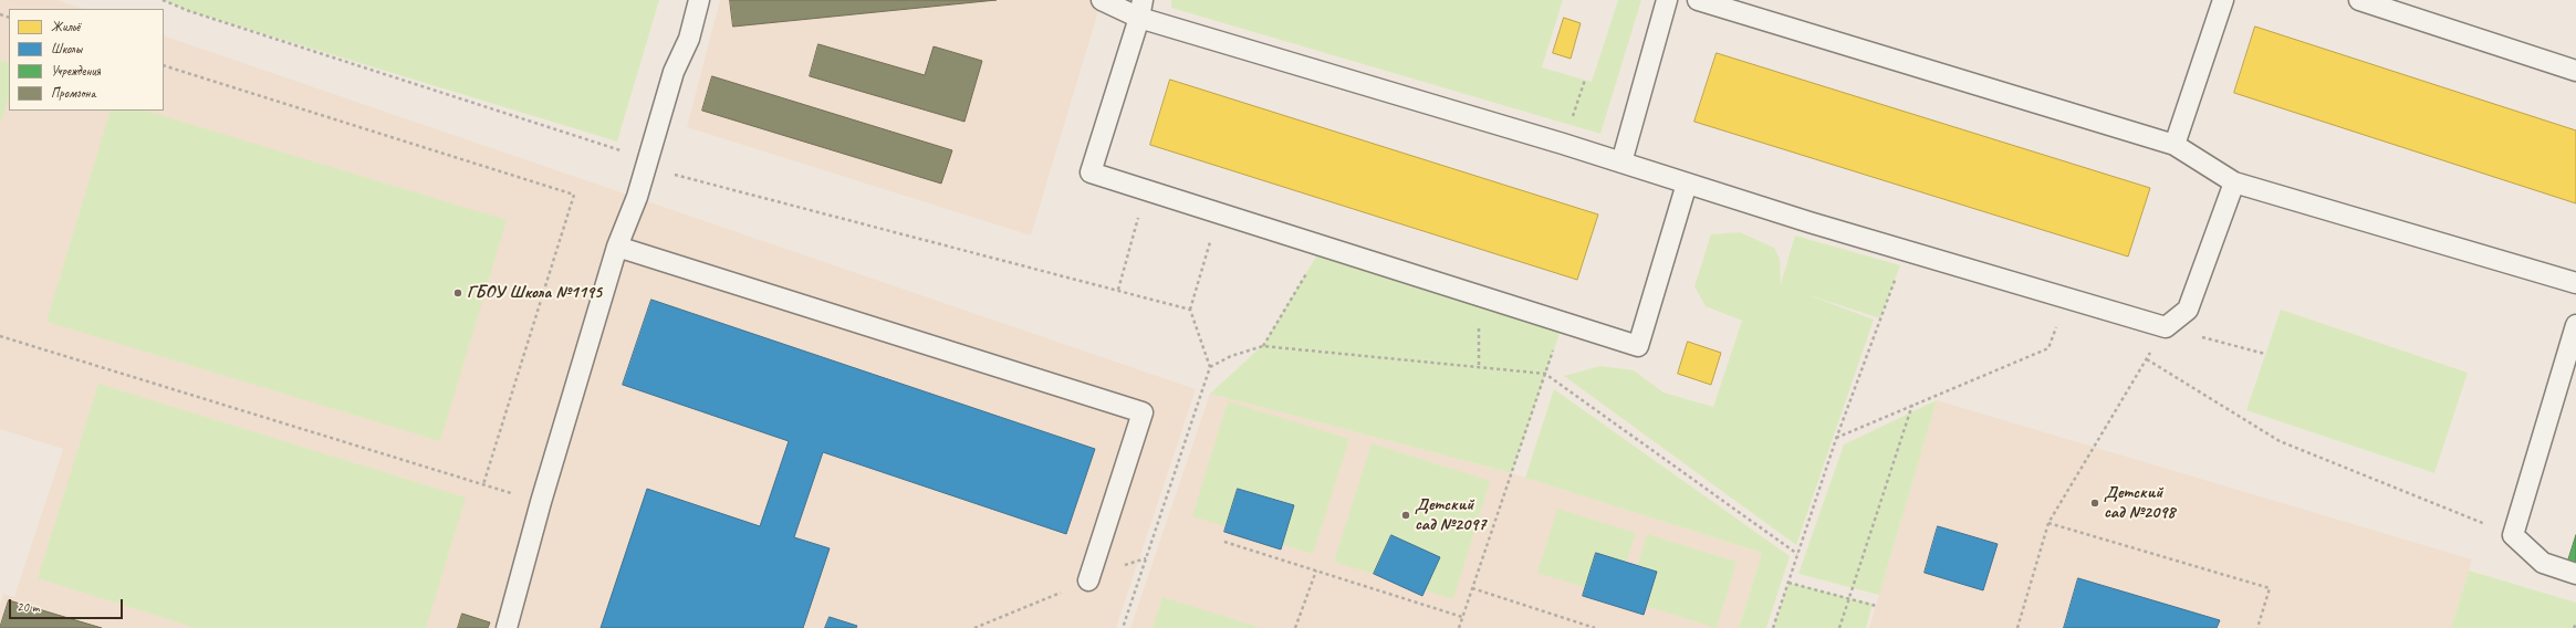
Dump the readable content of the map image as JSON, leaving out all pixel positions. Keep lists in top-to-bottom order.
{
  "places": ["ГБОУ Школа №1195", "Детский сад №2098", "Детский сад №2097"],
  "legend": [
    "Жильё",
    "Школы",
    "Учреждения",
    "Промзона"
  ],
  "scale_bar": "20 m"
}
